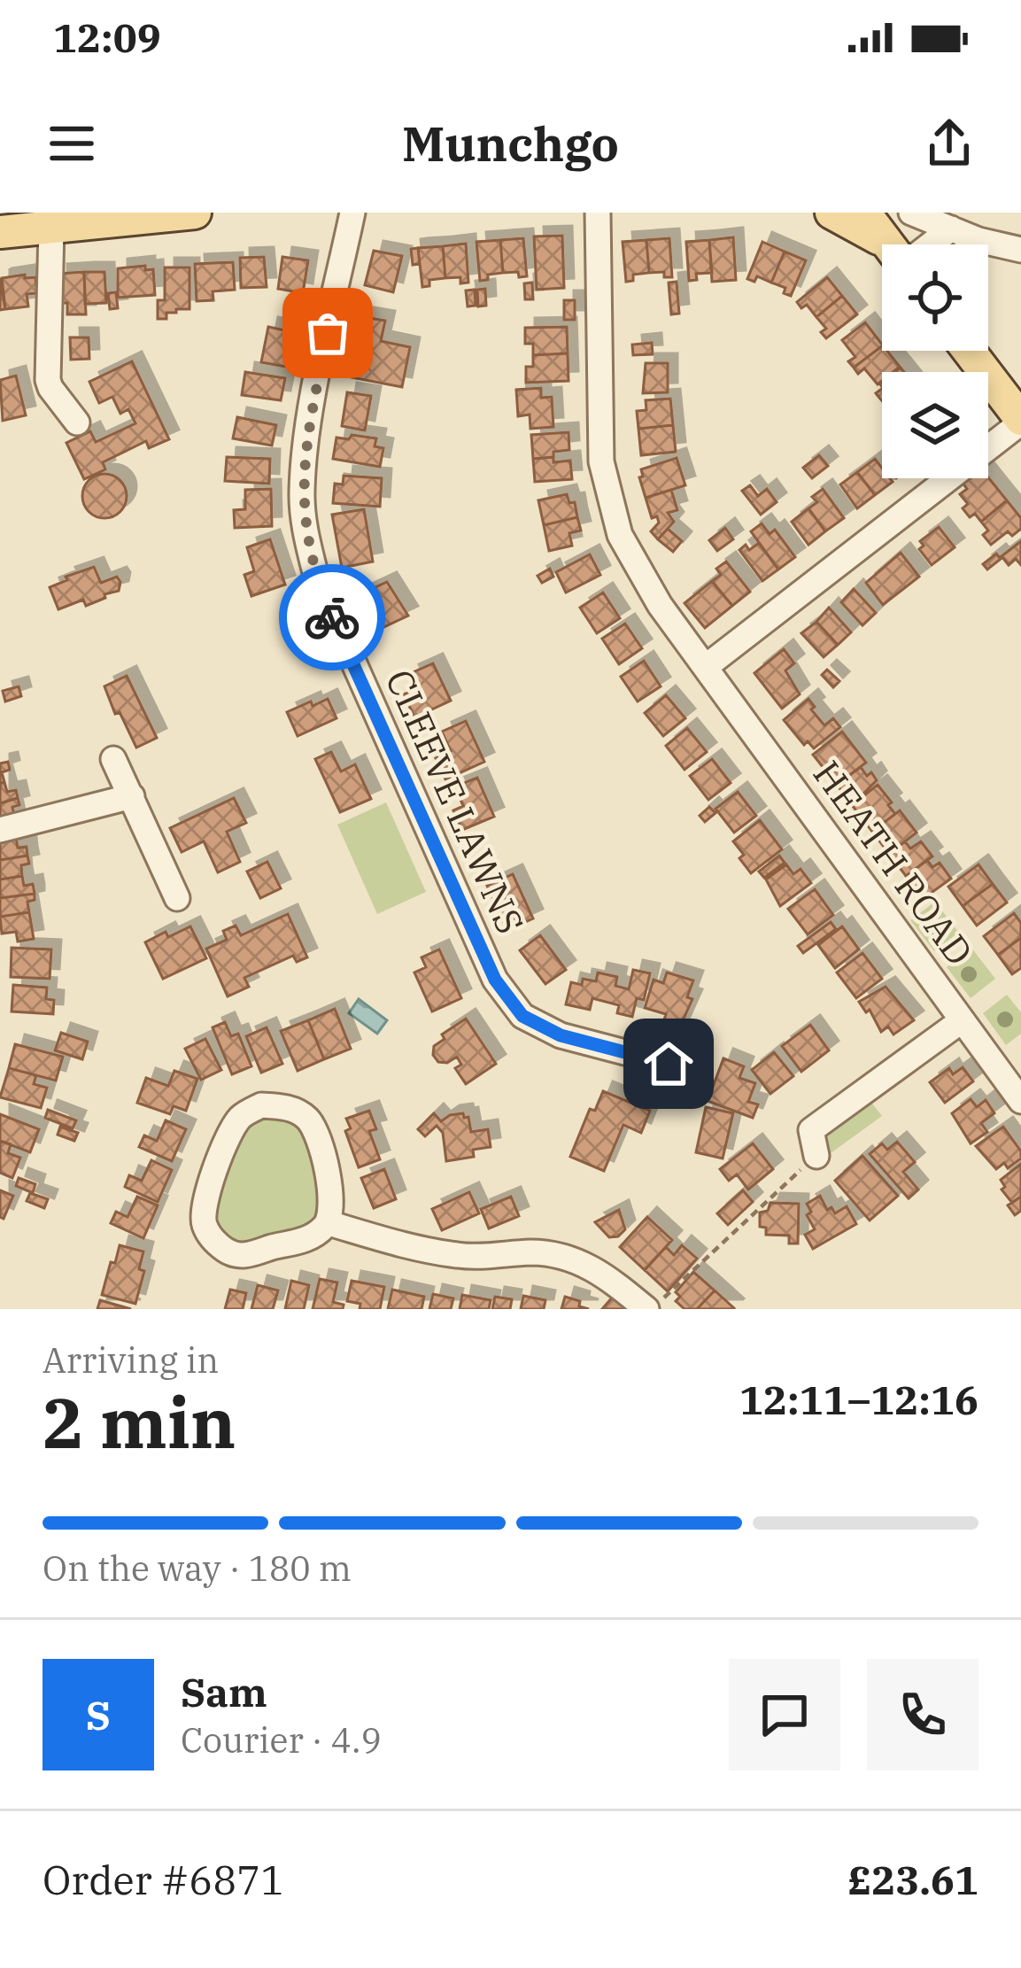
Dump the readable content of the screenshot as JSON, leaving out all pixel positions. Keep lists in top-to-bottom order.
{
  "streets": {
    "street": ["CLEEVE LAWNS", "HEATH ROAD"]
  },
  "page": {
    "status": "12:09",
    "header": "Munchgo",
    "heading": ["2 min", "Arriving in", "12:11–12:16"],
    "panel": [
      "Sam",
      "Courier · 4.9",
      "Order #6871",
      "£23.61"
    ],
    "bar": "On the way · 180 m",
    "round": "S"
  }
}
